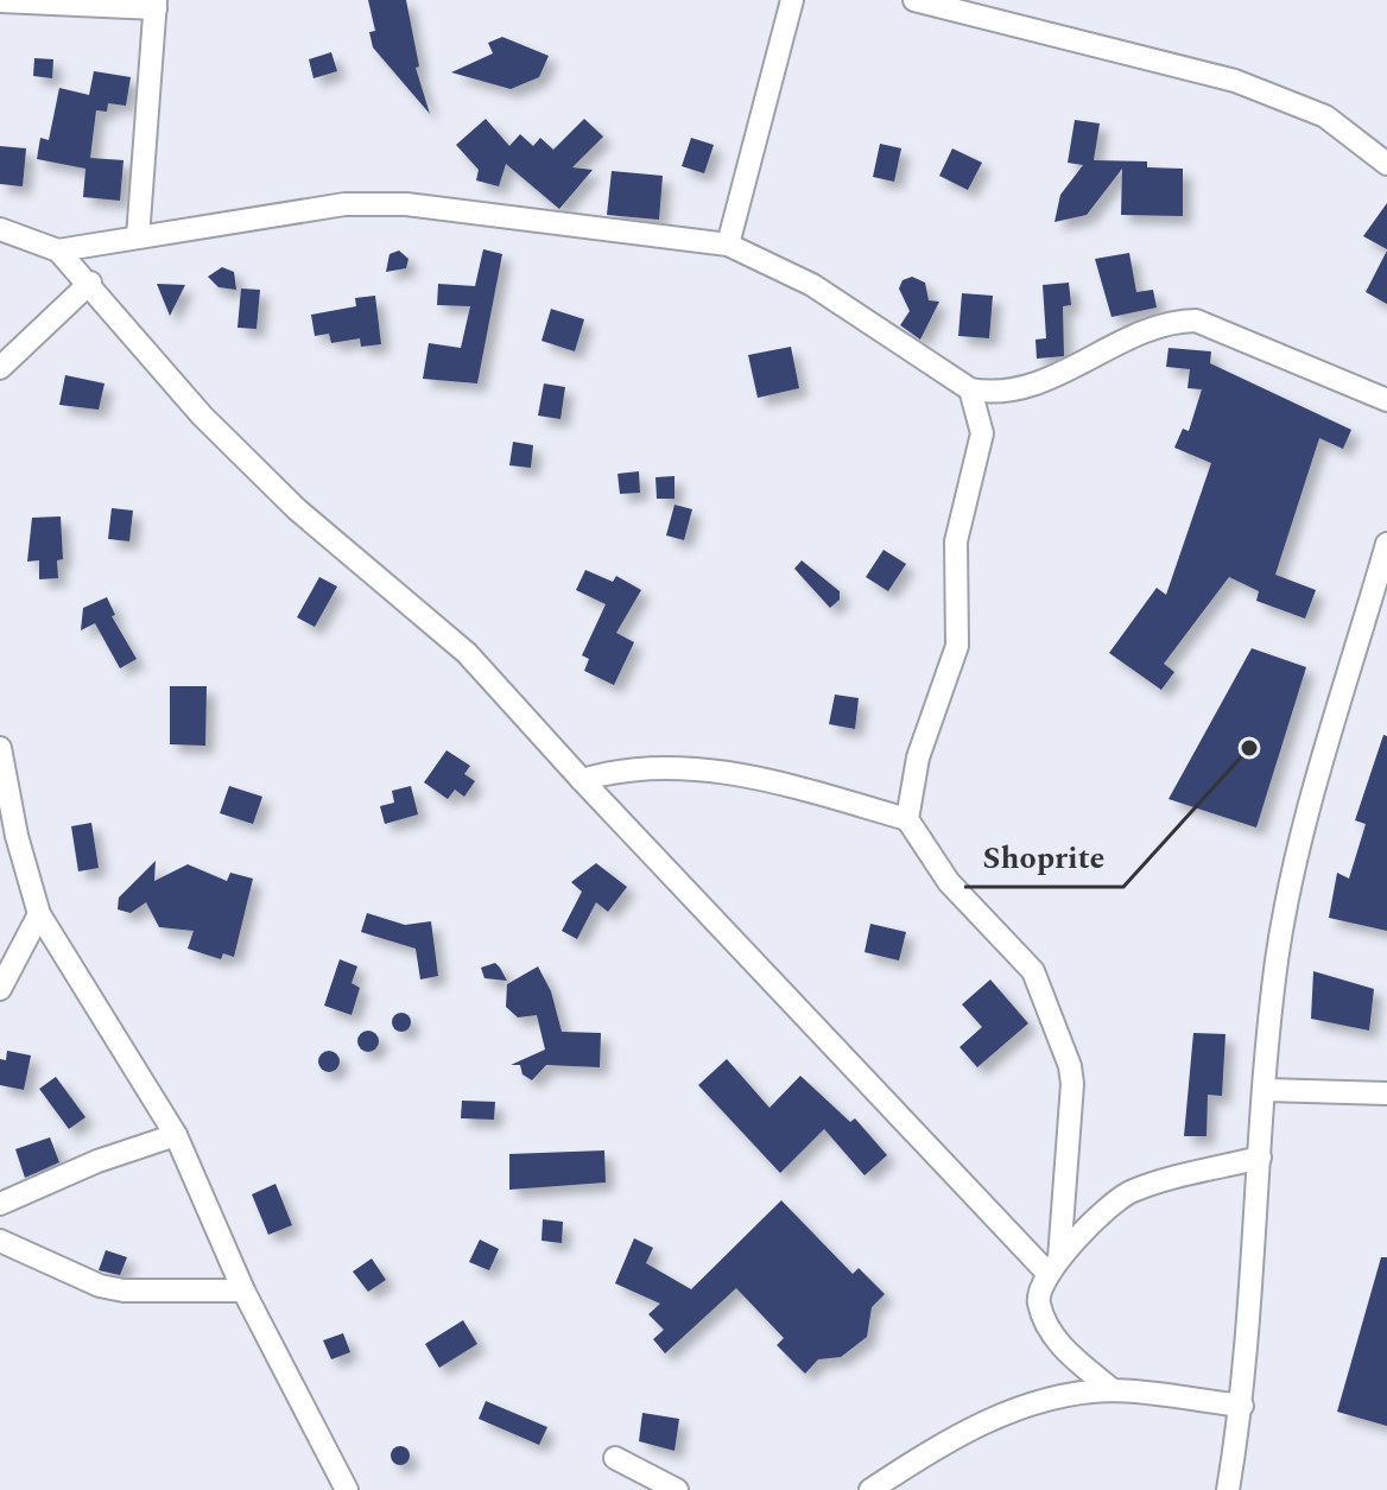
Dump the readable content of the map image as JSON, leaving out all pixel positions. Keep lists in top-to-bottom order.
{
  "places": ["Shoprite"]
}
